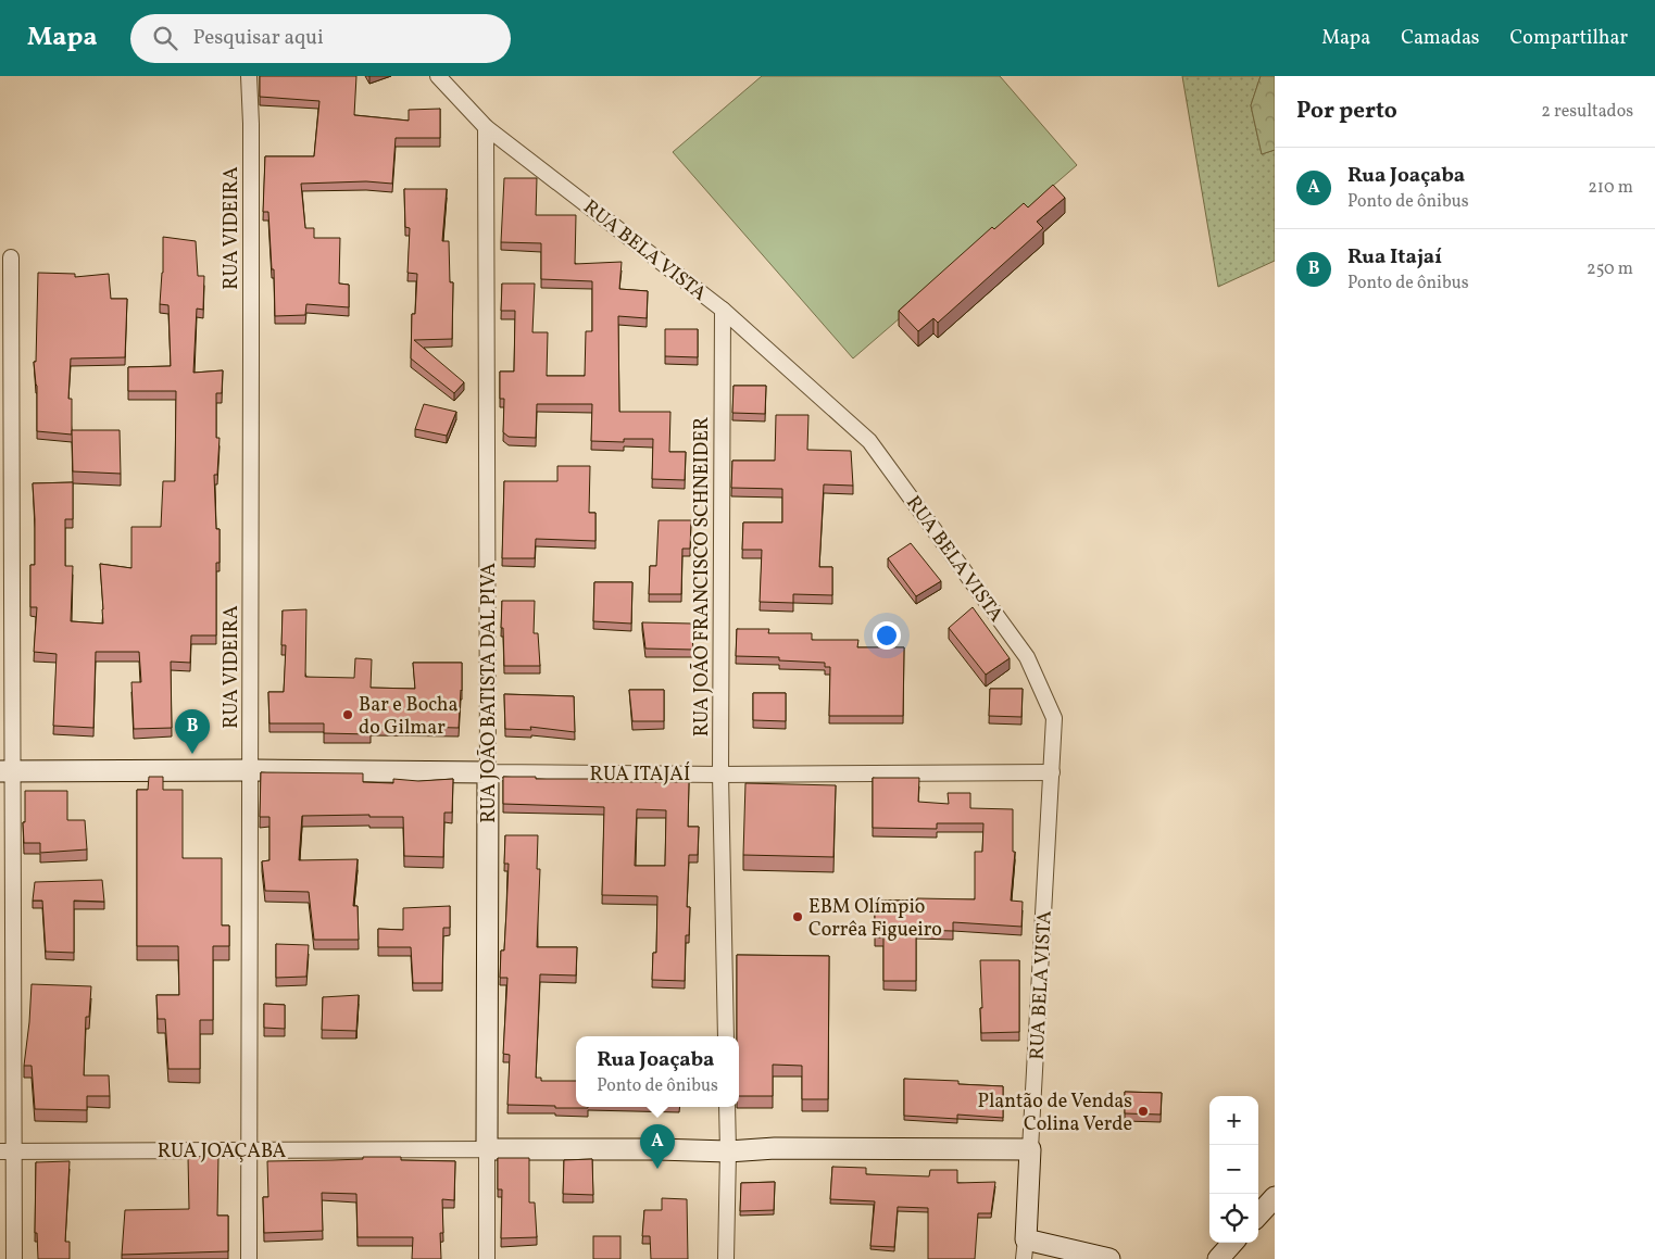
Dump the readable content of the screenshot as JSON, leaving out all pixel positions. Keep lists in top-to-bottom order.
{
  "streets": {
    "street": [
      "RUA VIDEIRA",
      "RUA BELA VISTA",
      "RUA JOÃO FRANCISCO SCHNEIDER",
      "RUA JOÃO BATISTA DAL PIVA",
      "RUA ITAJAÍ",
      "RUA JOAÇABA"
    ]
  },
  "crossings": [
    ["RUA VIDEIRA", "RUA ITAJAÍ"],
    ["RUA VIDEIRA", "RUA JOAÇABA"],
    ["RUA BELA VISTA", "RUA JOÃO FRANCISCO SCHNEIDER"],
    ["RUA BELA VISTA", "RUA JOÃO BATISTA DAL PIVA"],
    ["RUA BELA VISTA", "RUA ITAJAÍ"],
    ["RUA BELA VISTA", "RUA JOAÇABA"],
    ["RUA JOÃO FRANCISCO SCHNEIDER", "RUA ITAJAÍ"],
    ["RUA JOÃO BATISTA DAL PIVA", "RUA ITAJAÍ"],
    ["RUA JOÃO BATISTA DAL PIVA", "RUA JOAÇABA"]
  ],
  "places": ["Bar e Bocha do Gilmar", "EBM Olímpio Corrêa Figueiro", "Plantão de Vendas Colina Verde"],
  "page": {
    "header": "Mapa",
    "search": "Pesquisar aqui",
    "nav": ["Mapa", "Camadas", "Compartilhar"],
    "heading": ["Por perto", "2 resultados"],
    "list": [
      {
        "mark": "A",
        "name": "Rua Joaçaba",
        "note": "Ponto de ônibus",
        "value": "210 m"
      },
      {
        "mark": "B",
        "name": "Rua Itajaí",
        "note": "Ponto de ônibus",
        "value": "250 m"
      }
    ],
    "pins": ["B", "A"],
    "popup": ["Rua Joaçaba", "Ponto de ônibus"],
    "map_buttons": ["+", "−"]
  }
}
